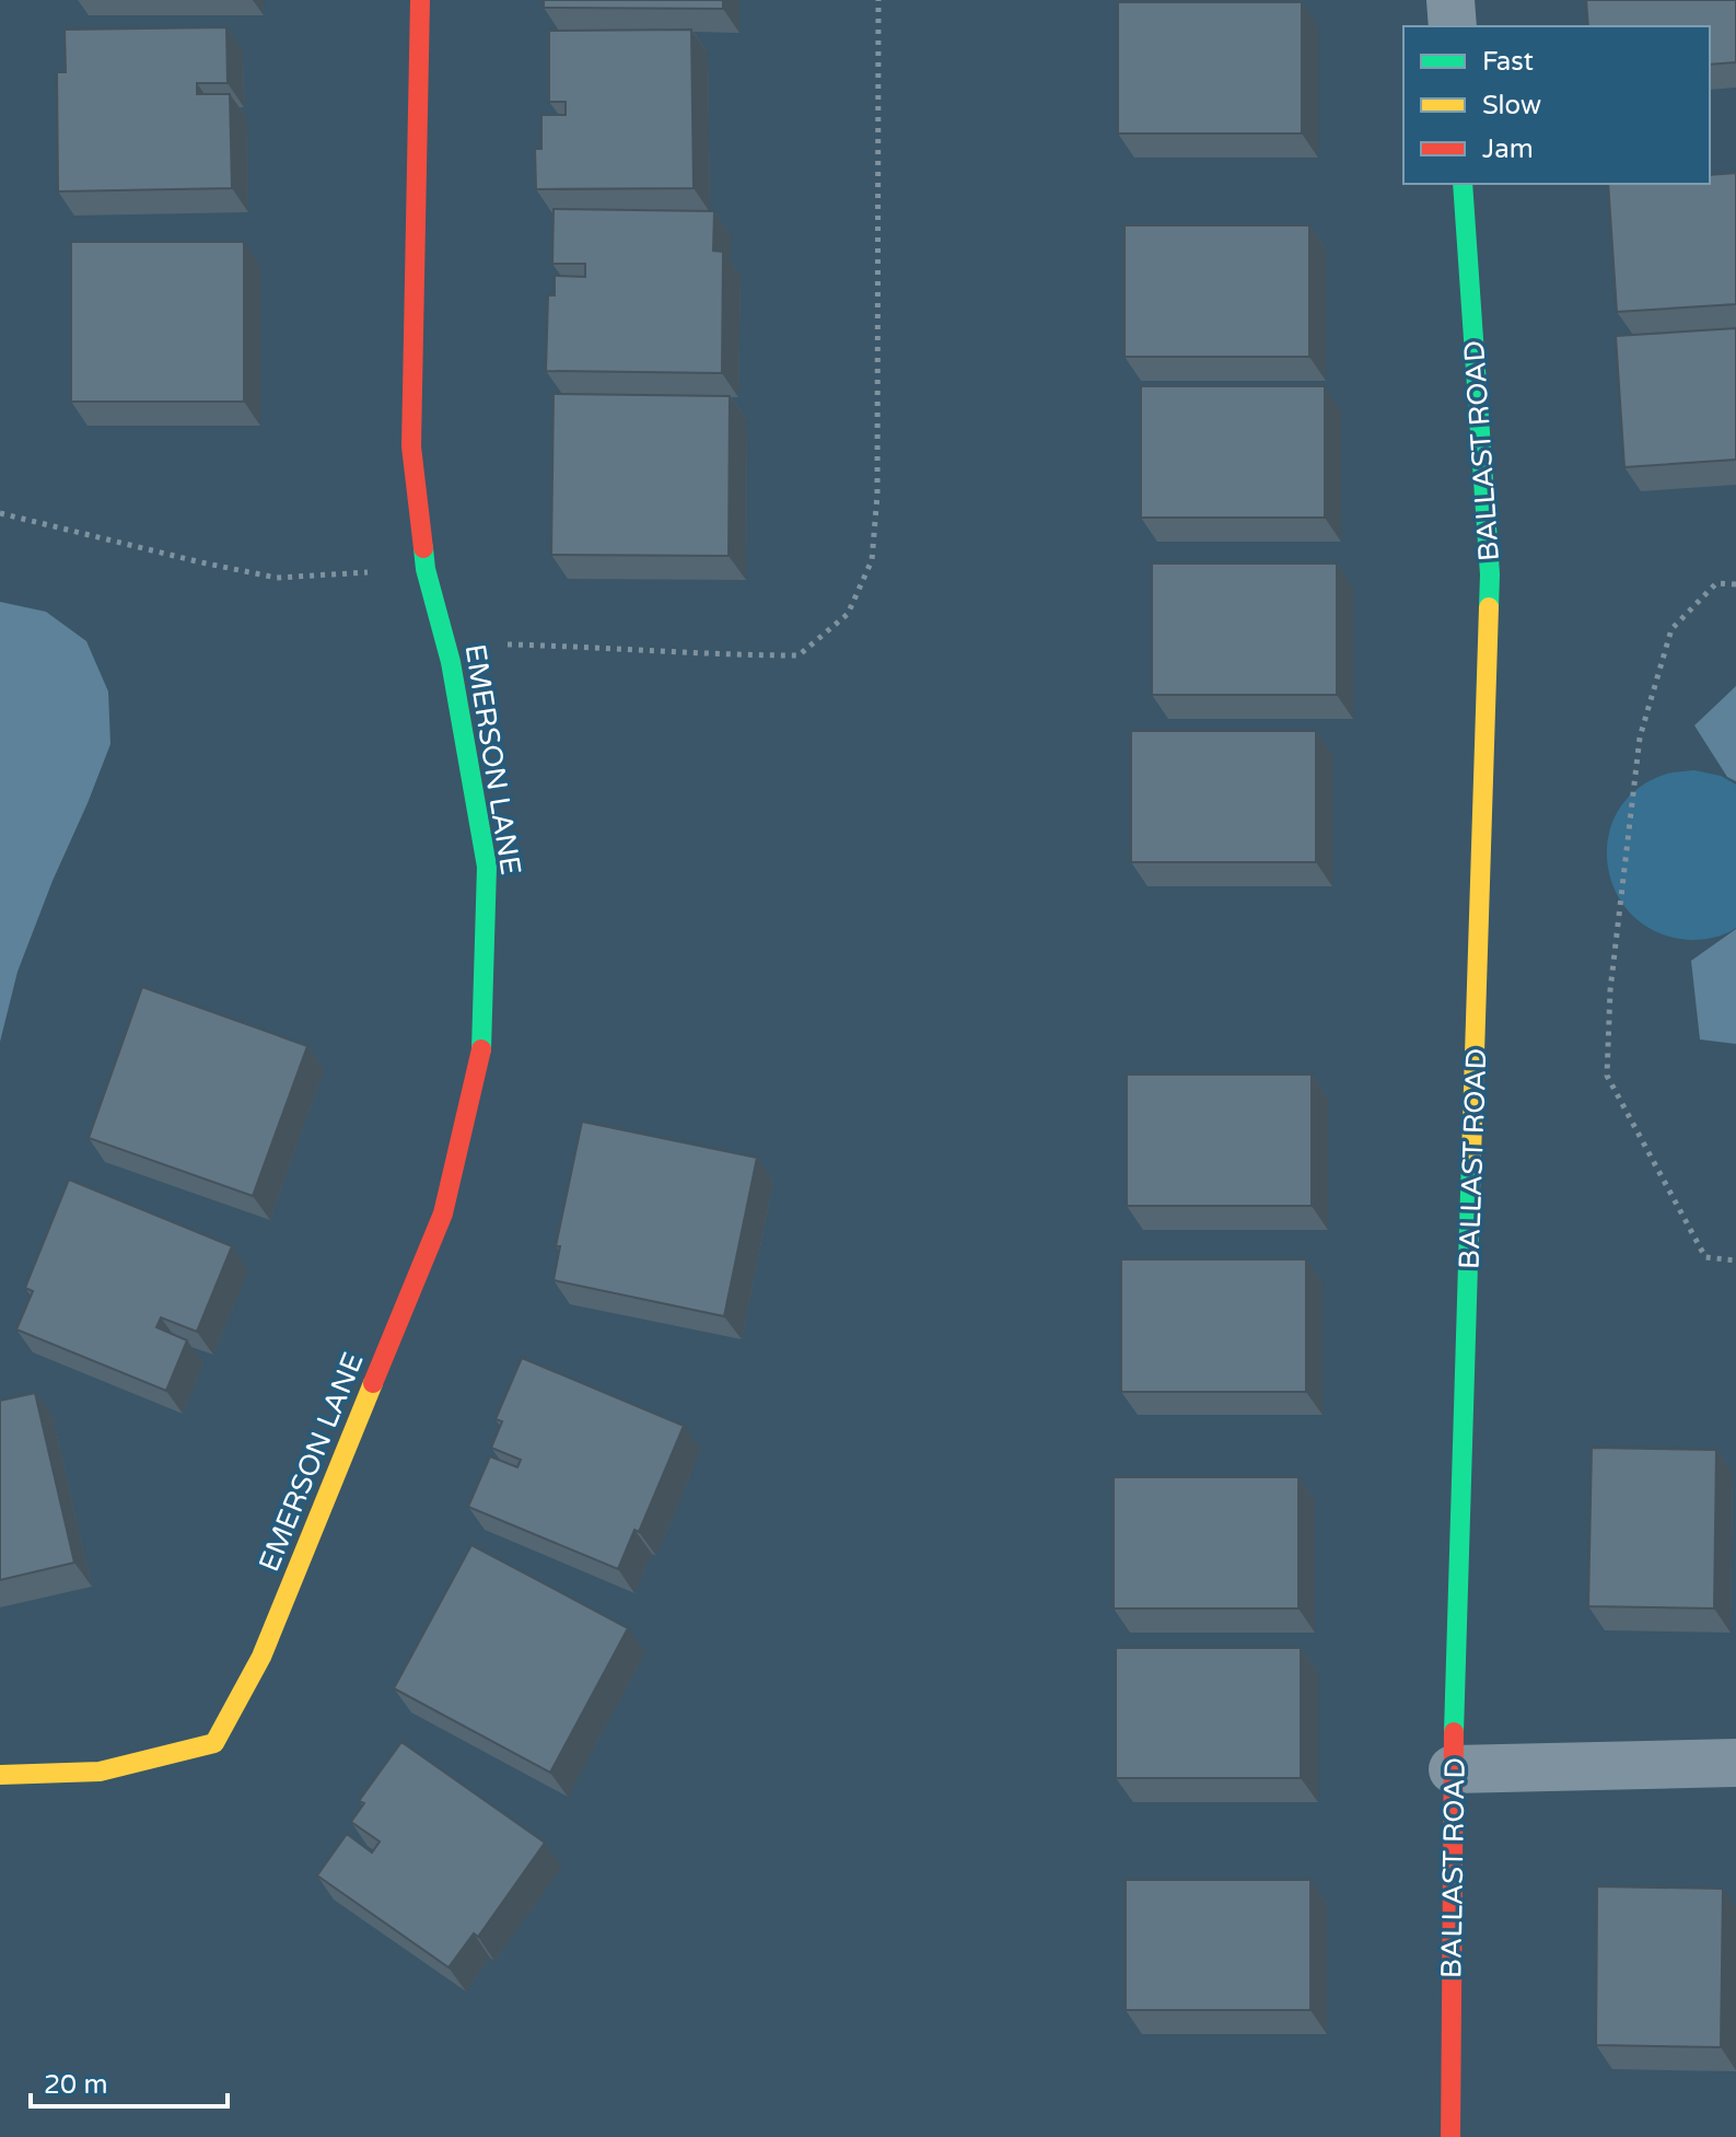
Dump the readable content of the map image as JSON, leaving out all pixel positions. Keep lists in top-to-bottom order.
{
  "streets": {
    "street": ["BALLAST ROAD", "EMERSON LANE"]
  },
  "legend": ["Fast", "Slow", "Jam"],
  "scale_bar": "20 m"
}
